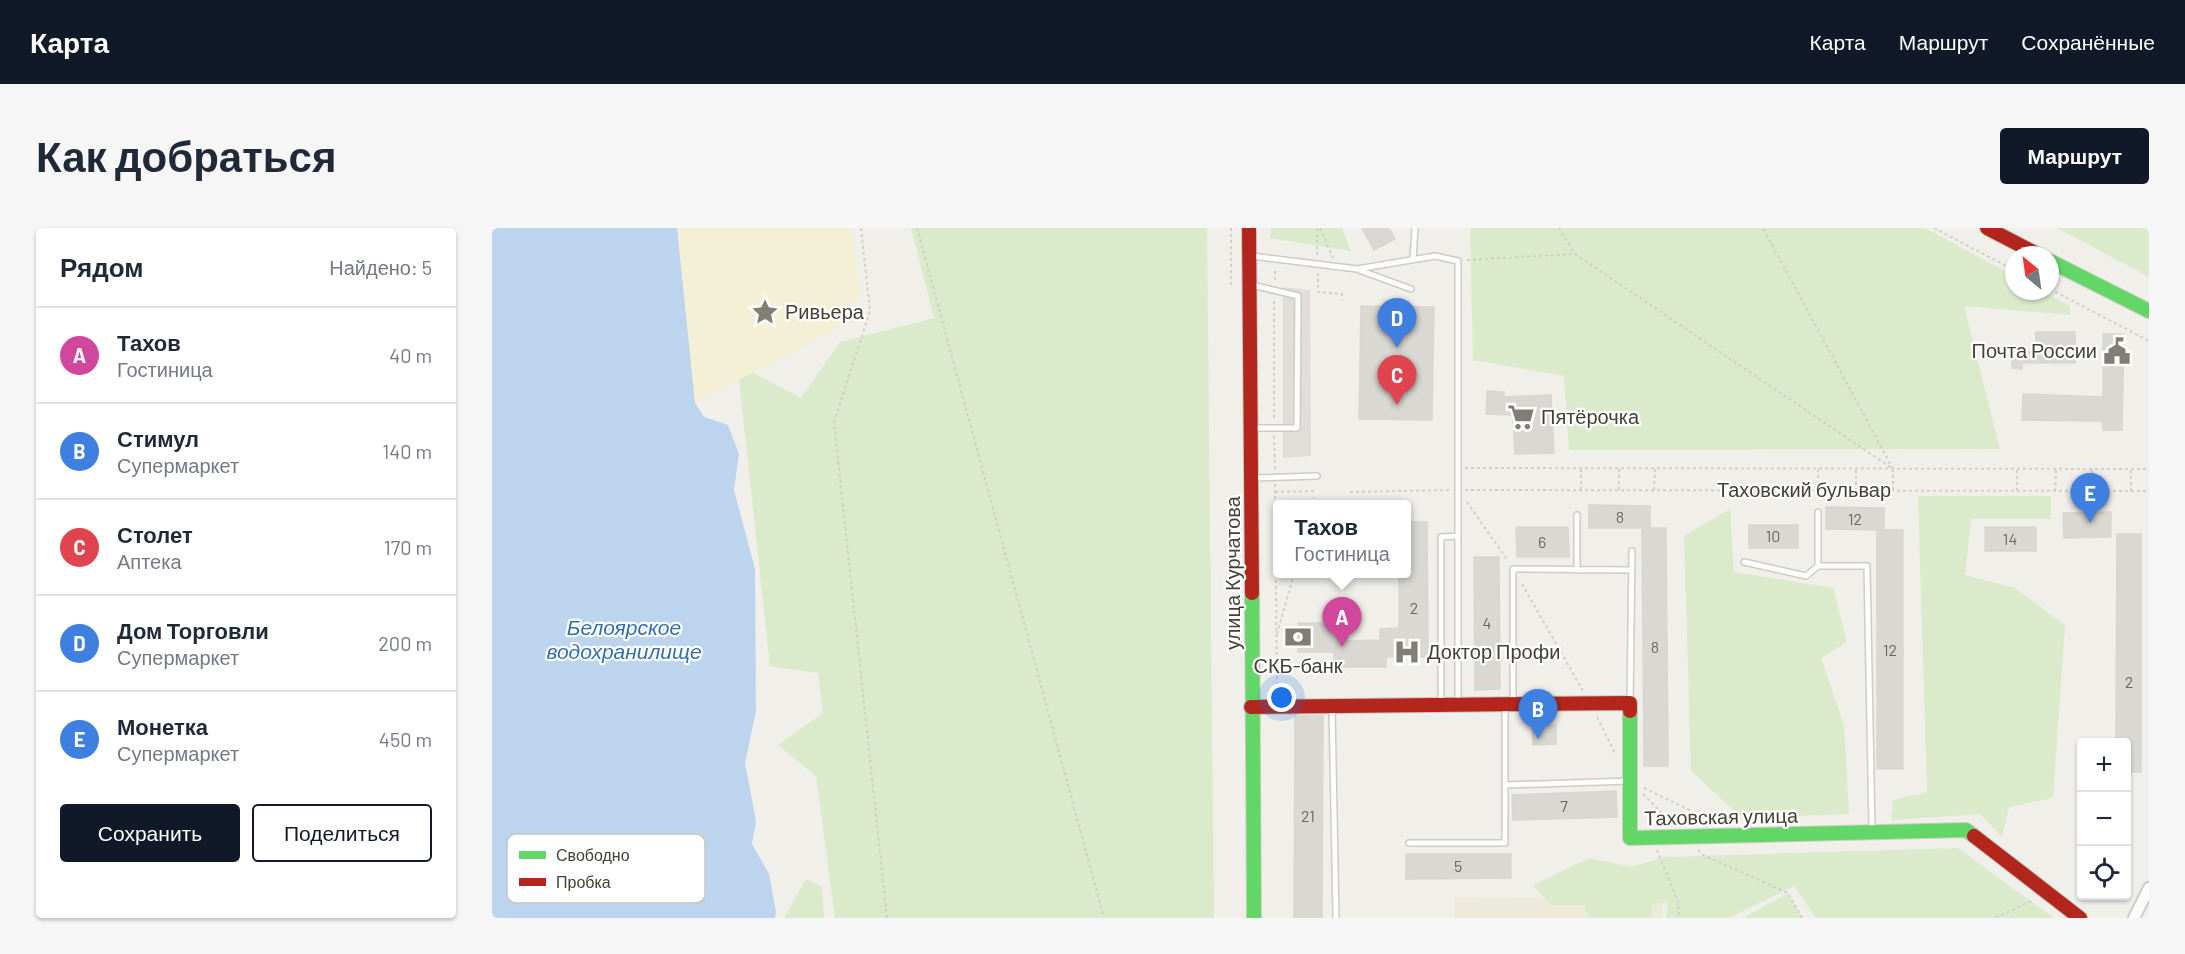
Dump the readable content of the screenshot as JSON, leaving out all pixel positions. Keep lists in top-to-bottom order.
{
  "streets": {
    "street": ["улица Курчатова", "Таховская улица"],
    "path": ["Таховский бульвар"]
  },
  "water": ["Белоярское водохранилище"],
  "places": {
    "place": ["Ривьера"],
    "public building": ["Почта России"],
    "supermarket": ["Пятёрочка"],
    "bank": ["СКБ-банк"],
    "hospital": ["Доктор Профи"]
  },
  "house_numbers": [
    "8",
    "12",
    "10",
    "14",
    "6",
    "2",
    "4",
    "8",
    "12",
    "2",
    "7",
    "21",
    "5"
  ],
  "legend": ["Свободно", "Пробка"],
  "north": "top left",
  "page": {
    "header": "Карта",
    "nav": ["Карта", "Маршрут", "Сохранённые"],
    "buttons": [
      "Маршрут",
      ["Сохранить", "Поделиться"]
    ],
    "title": "Как добраться",
    "heading": ["Рядом", "Найдено: 5"],
    "pins": [
      "D",
      "C",
      "E",
      "A",
      "B"
    ],
    "list": [
      {
        "mark": "A",
        "name": "Тахов",
        "note": "Гостиница",
        "value": "40 m"
      },
      {
        "mark": "B",
        "name": "Стимул",
        "note": "Супермаркет",
        "value": "140 m"
      },
      {
        "mark": "C",
        "name": "Столет",
        "note": "Аптека",
        "value": "170 m"
      },
      {
        "mark": "D",
        "name": "Дом Торговли",
        "note": "Супермаркет",
        "value": "200 m"
      },
      {
        "mark": "E",
        "name": "Монетка",
        "note": "Супермаркет",
        "value": "450 m"
      }
    ],
    "popup": ["Тахов", "Гостиница"],
    "map_buttons": ["+", "−"]
  }
}
